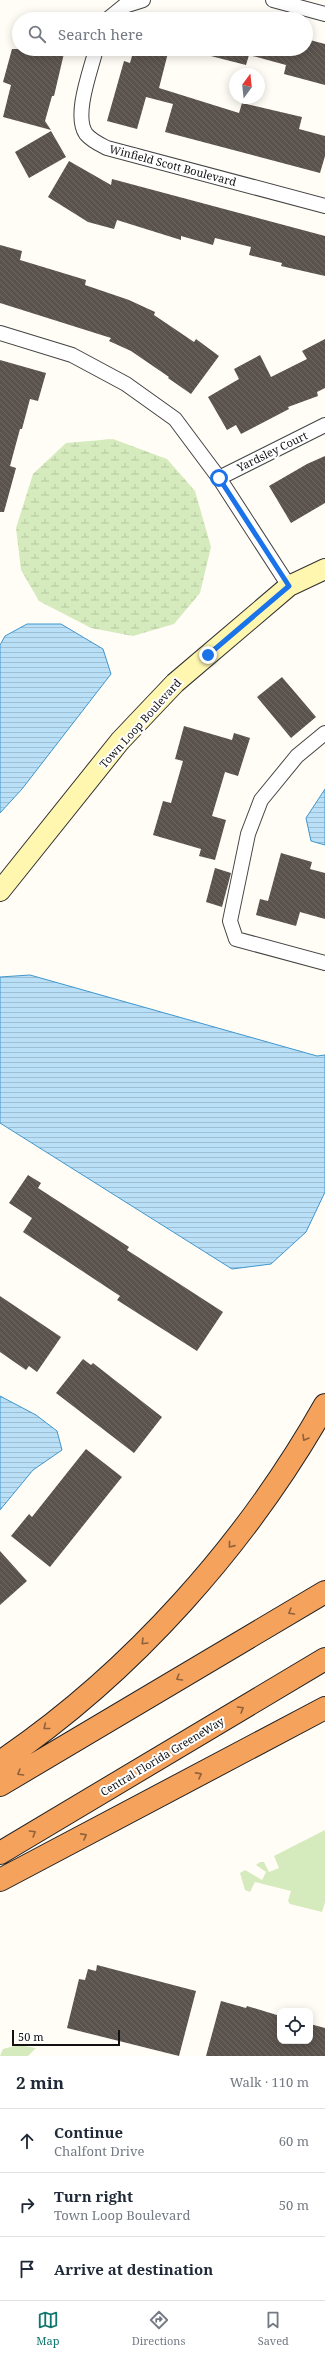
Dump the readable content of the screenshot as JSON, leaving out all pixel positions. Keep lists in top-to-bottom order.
{
  "streets": {
    "highway": ["Central Florida GreeneWay"],
    "street": ["Winfield Scott Boulevard", "Yardsley Court", "Town Loop Boulevard"]
  },
  "scale_bar": "50 m",
  "north": "top",
  "page": {
    "search": "Search here",
    "scale": "50 m",
    "heading": ["2 min", "Walk · 110 m"],
    "list": [
      ["Continue", "Chalfont Drive", "60 m"],
      ["Turn right", "Town Loop Boulevard", "50 m"],
      "Arrive at destination"
    ],
    "nav": ["Map", "Directions", "Saved"]
  }
}
